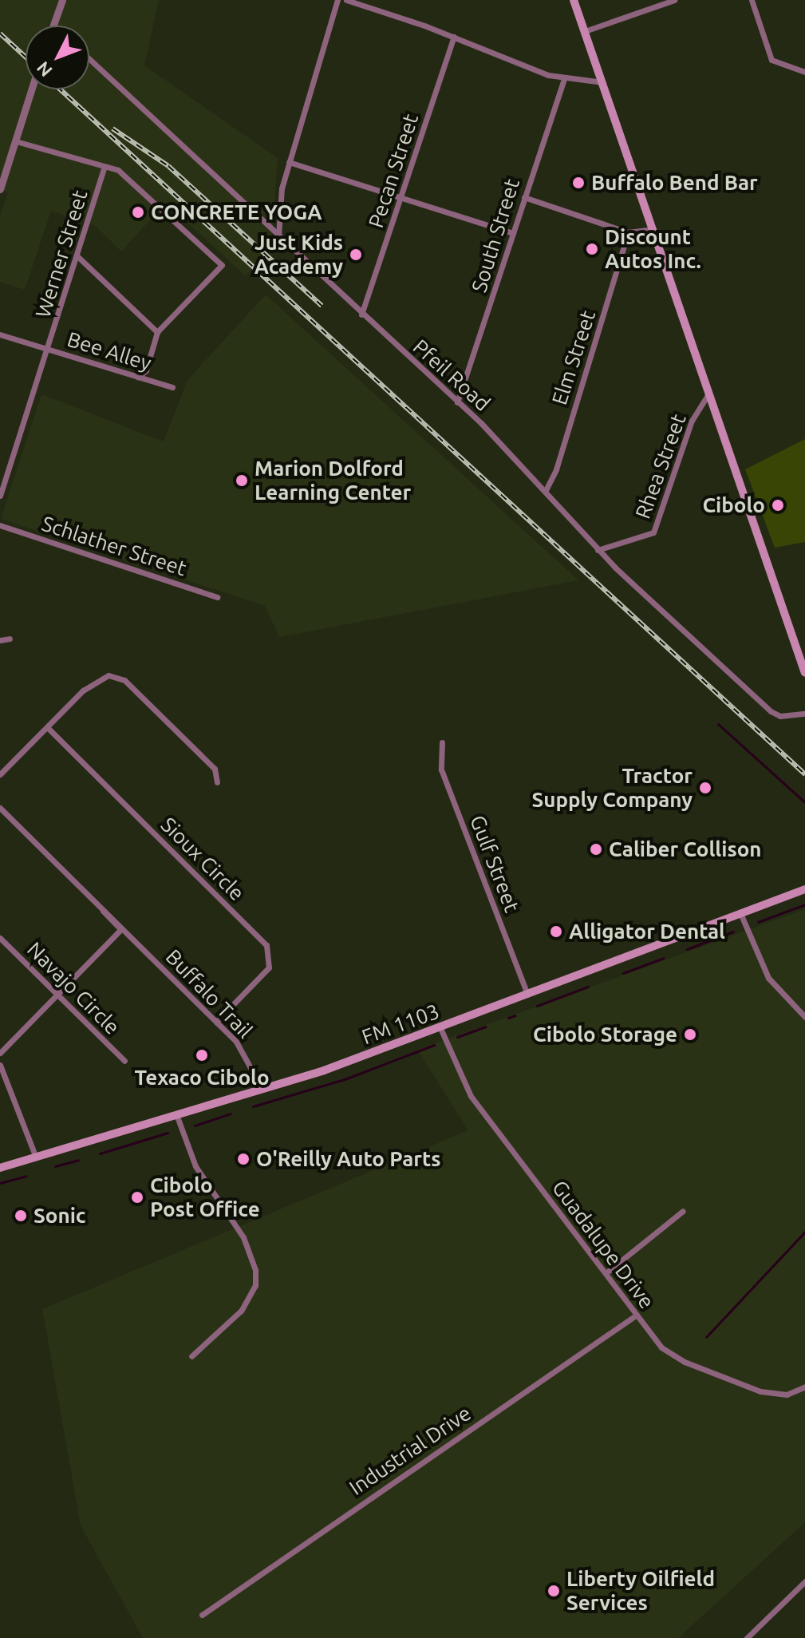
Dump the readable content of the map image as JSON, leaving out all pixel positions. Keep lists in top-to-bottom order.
{
  "streets": {
    "main road": ["FM 1103"],
    "street": [
      "Pecan Street",
      "South Street",
      "Werner Street",
      "Bee Alley",
      "Elm Street",
      "Pfeil Road",
      "Rhea Street",
      "Schlather Street",
      "Sioux Circle",
      "Gulf Street",
      "Navajo Circle",
      "Buffalo Trail",
      "Guadalupe Drive",
      "Industrial Drive"
    ]
  },
  "crossings": [
    ["Pecan Street", "Pfeil Road"],
    ["South Street", "Pfeil Road"],
    ["Werner Street", "Bee Alley"],
    ["Elm Street", "Pfeil Road"],
    ["Pfeil Road", "Rhea Street"],
    ["Sioux Circle", "Buffalo Trail"],
    ["Gulf Street", "FM 1103"],
    ["Buffalo Trail", "FM 1103"],
    ["FM 1103", "Guadalupe Drive"],
    ["Guadalupe Drive", "Industrial Drive"]
  ],
  "places": [
    "Buffalo Bend Bar",
    "CONCRETE YOGA",
    "Discount Autos Inc.",
    "Just Kids Academy",
    "Marion Dolford Learning Center",
    "Cibolo",
    "Tractor Supply Company",
    "Caliber Collison",
    "Alligator Dental",
    "Cibolo Storage",
    "Texaco Cibolo",
    "O'Reilly Auto Parts",
    "Cibolo Post Office",
    "Sonic",
    "Liberty Oilfield Services"
  ],
  "north": "bottom left"
}
